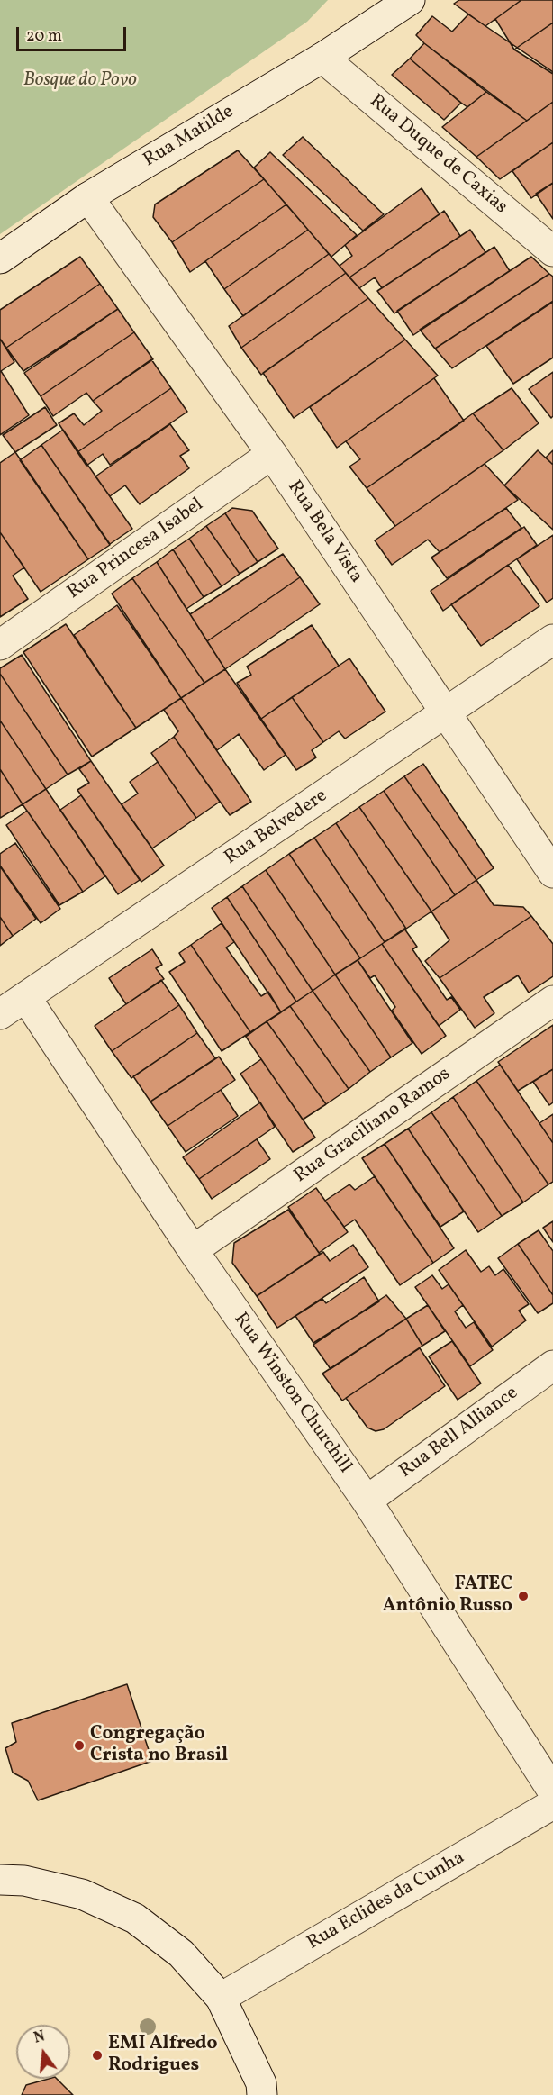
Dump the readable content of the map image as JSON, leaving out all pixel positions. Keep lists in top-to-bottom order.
{
  "streets": {
    "street": [
      "Rua Matilde",
      "Rua Duque de Caxias",
      "Rua Bela Vista",
      "Rua Princesa Isabel",
      "Rua Belvedere",
      "Rua Graciliano Ramos",
      "Rua Winston Churchill",
      "Rua Bell Alliance",
      "Rua Eclides da Cunha"
    ]
  },
  "crossings": [
    ["Rua Matilde", "Rua Duque de Caxias"],
    ["Rua Matilde", "Rua Bela Vista"],
    ["Rua Bela Vista", "Rua Princesa Isabel"],
    ["Rua Bela Vista", "Rua Belvedere"],
    ["Rua Belvedere", "Rua Winston Churchill"],
    ["Rua Graciliano Ramos", "Rua Winston Churchill"],
    ["Rua Winston Churchill", "Rua Bell Alliance"]
  ],
  "parks": ["Bosque do Povo"],
  "places": ["FATEC Antônio Russo", "Congregação Crista no Brasil", "EMI Alfredo Rodrigues"],
  "scale_bar": "20 m",
  "north": "top"
}
